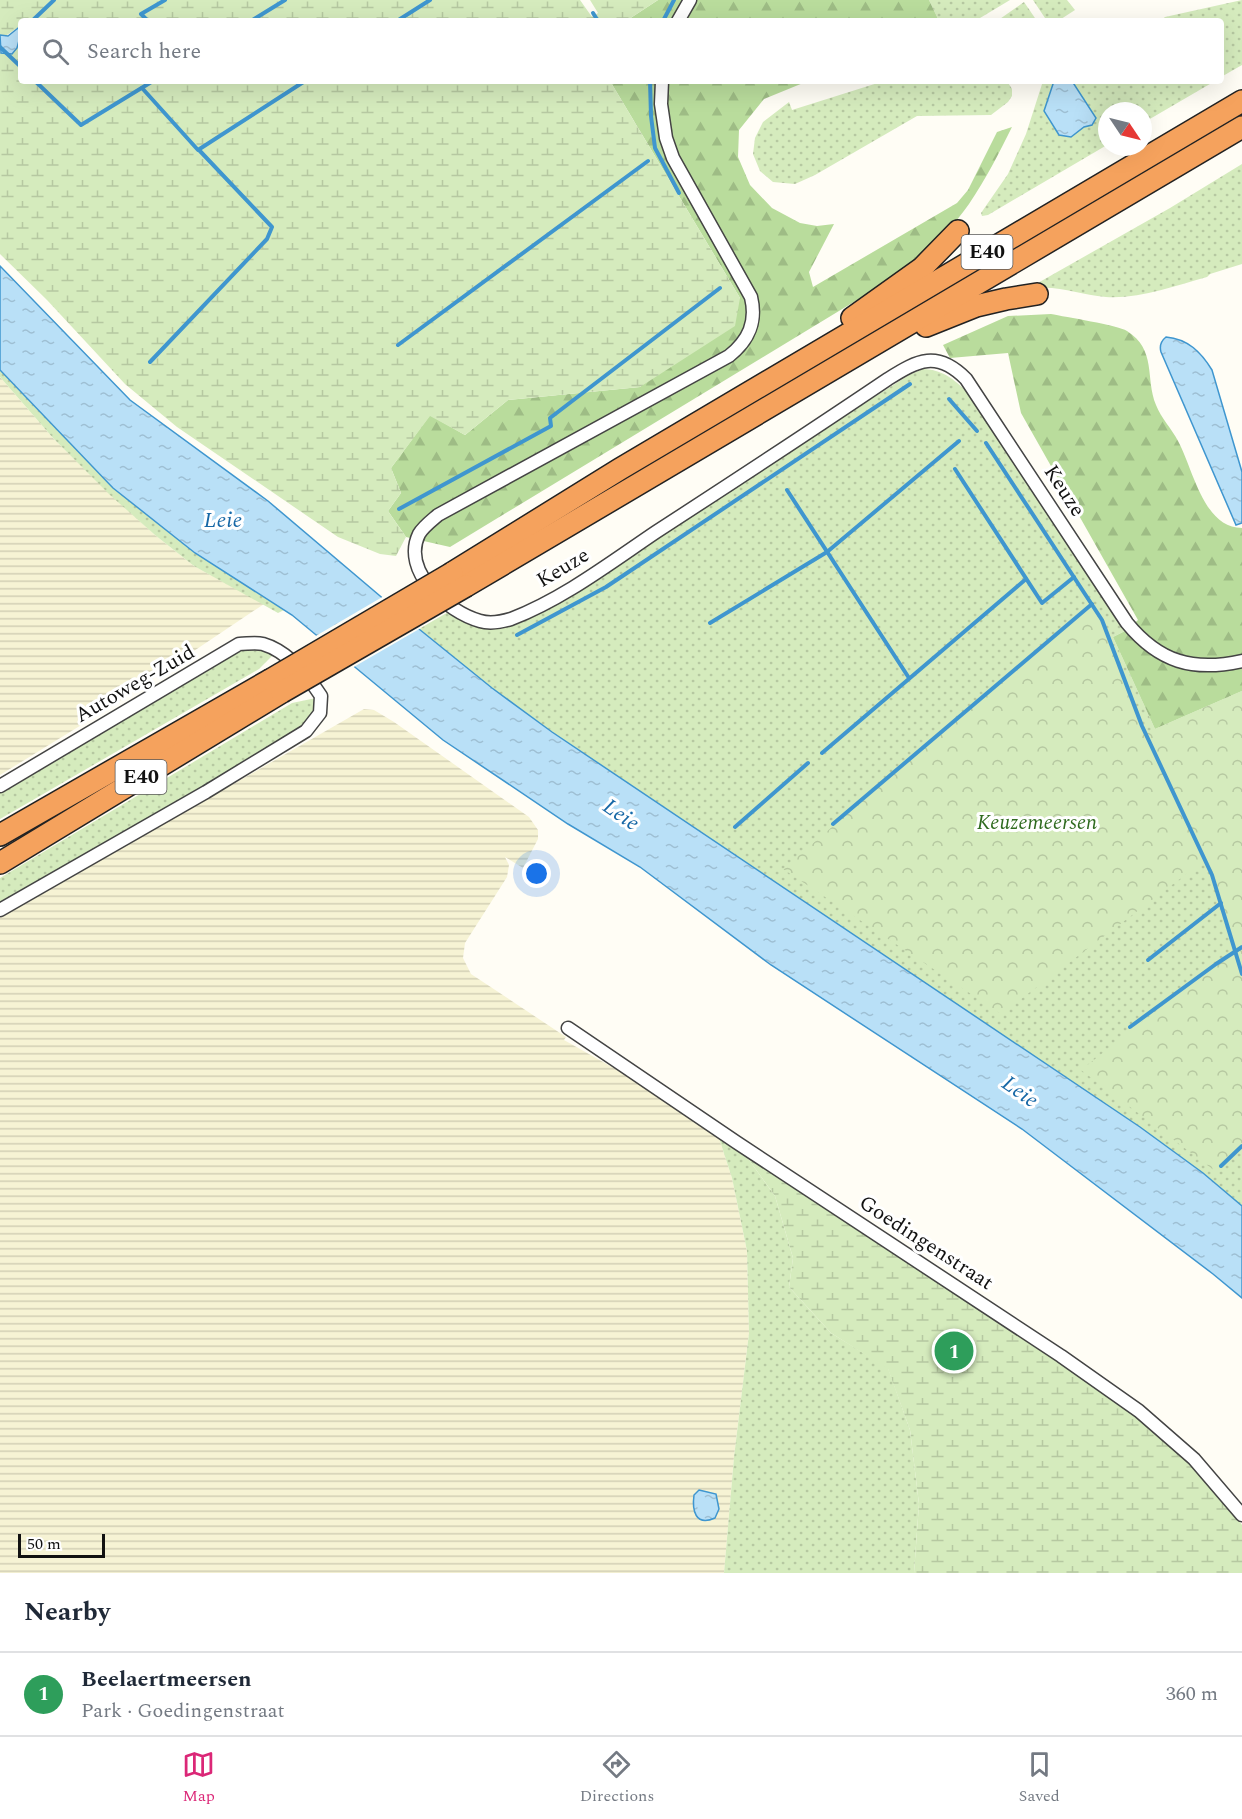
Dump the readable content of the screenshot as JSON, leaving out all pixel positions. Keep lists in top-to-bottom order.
{
  "streets": {
    "highway": ["E40"],
    "street": ["Keuze", "Autoweg-Zuid", "Goedingenstraat"]
  },
  "water": ["Leie"],
  "parks": ["Keuzemeersen"],
  "scale_bar": "50 m",
  "north": "bottom right",
  "page": {
    "search": "Search here",
    "pins": "1",
    "scale": "50 m",
    "heading": "Nearby",
    "list": [
      {
        "mark": "1",
        "name": "Beelaertmeersen",
        "note": "Park · Goedingenstraat",
        "value": "360 m"
      }
    ],
    "nav": ["Map", "Directions", "Saved"]
  }
}
